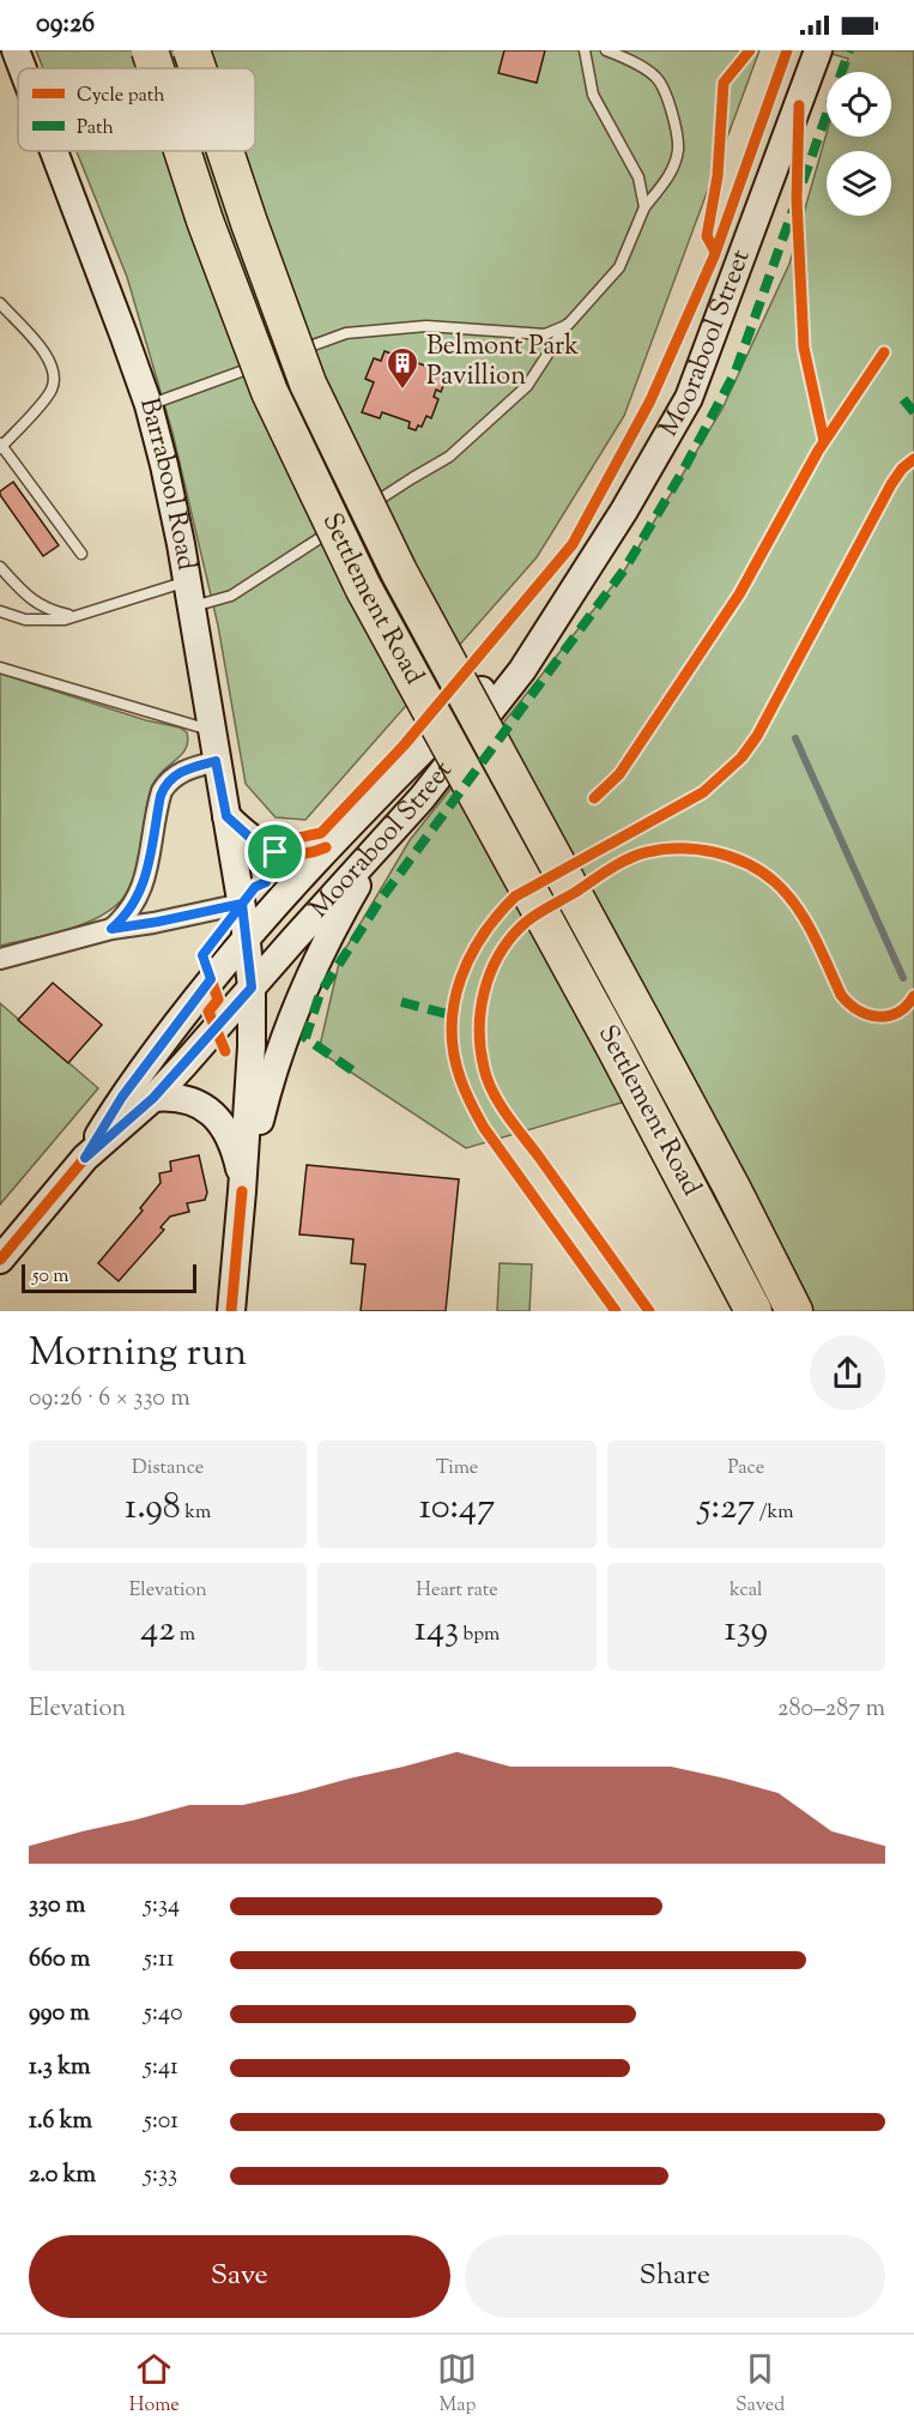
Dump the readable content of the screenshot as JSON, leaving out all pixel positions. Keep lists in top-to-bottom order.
{
  "streets": {
    "highway": ["Settlement Road"],
    "street": ["Moorabool Street", "Barrabool Road"]
  },
  "crossings": [
    ["Moorabool Street", "Barrabool Road"]
  ],
  "places": {
    "building": ["Belmont Park Pavillion"]
  },
  "legend": ["Cycle path", "Path"],
  "scale_bar": "50 m",
  "page": {
    "status": "09:26",
    "scale": "50 m",
    "heading": ["Morning run", "09:26 · 6 × 330 m"],
    "stats": [
      ["Distance", "1.98 km"],
      ["Time", "10:47"],
      ["Pace", "5:27 /km"],
      ["Elevation", "42 m"],
      ["Heart rate", "143 bpm"],
      ["kcal", "139"]
    ],
    "chart": ["Elevation", "280–287 m"],
    "list": [
      {
        "name": "330 m",
        "note": "5:34"
      },
      {
        "name": "660 m",
        "note": "5:11"
      },
      {
        "name": "990 m",
        "note": "5:40"
      },
      {
        "name": "1.3 km",
        "note": "5:41"
      },
      {
        "name": "1.6 km",
        "note": "5:01"
      },
      {
        "name": "2.0 km",
        "note": "5:33"
      }
    ],
    "buttons": ["Save", "Share"],
    "tabs": ["Home", "Map", "Saved"]
  }
}
